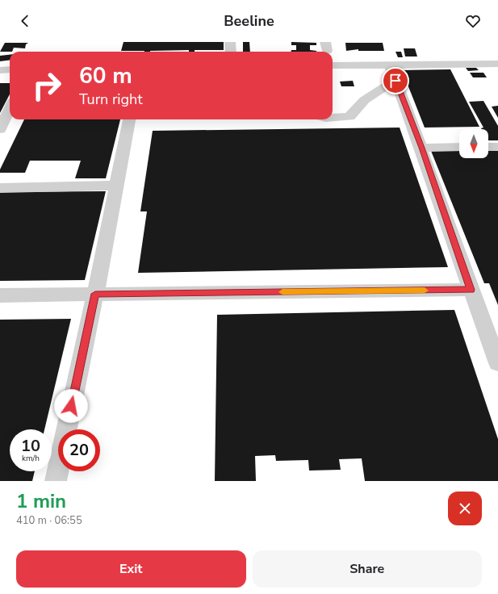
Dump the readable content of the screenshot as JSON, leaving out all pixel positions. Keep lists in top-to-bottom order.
{
  "north": "bottom",
  "page": {
    "header": "Beeline",
    "turn": ["60 m", "Turn right"],
    "speed": "10 km/h",
    "limit": "20",
    "heading": ["1 min", "410 m · 06:55"],
    "buttons": ["Exit", "Share"]
  }
}
